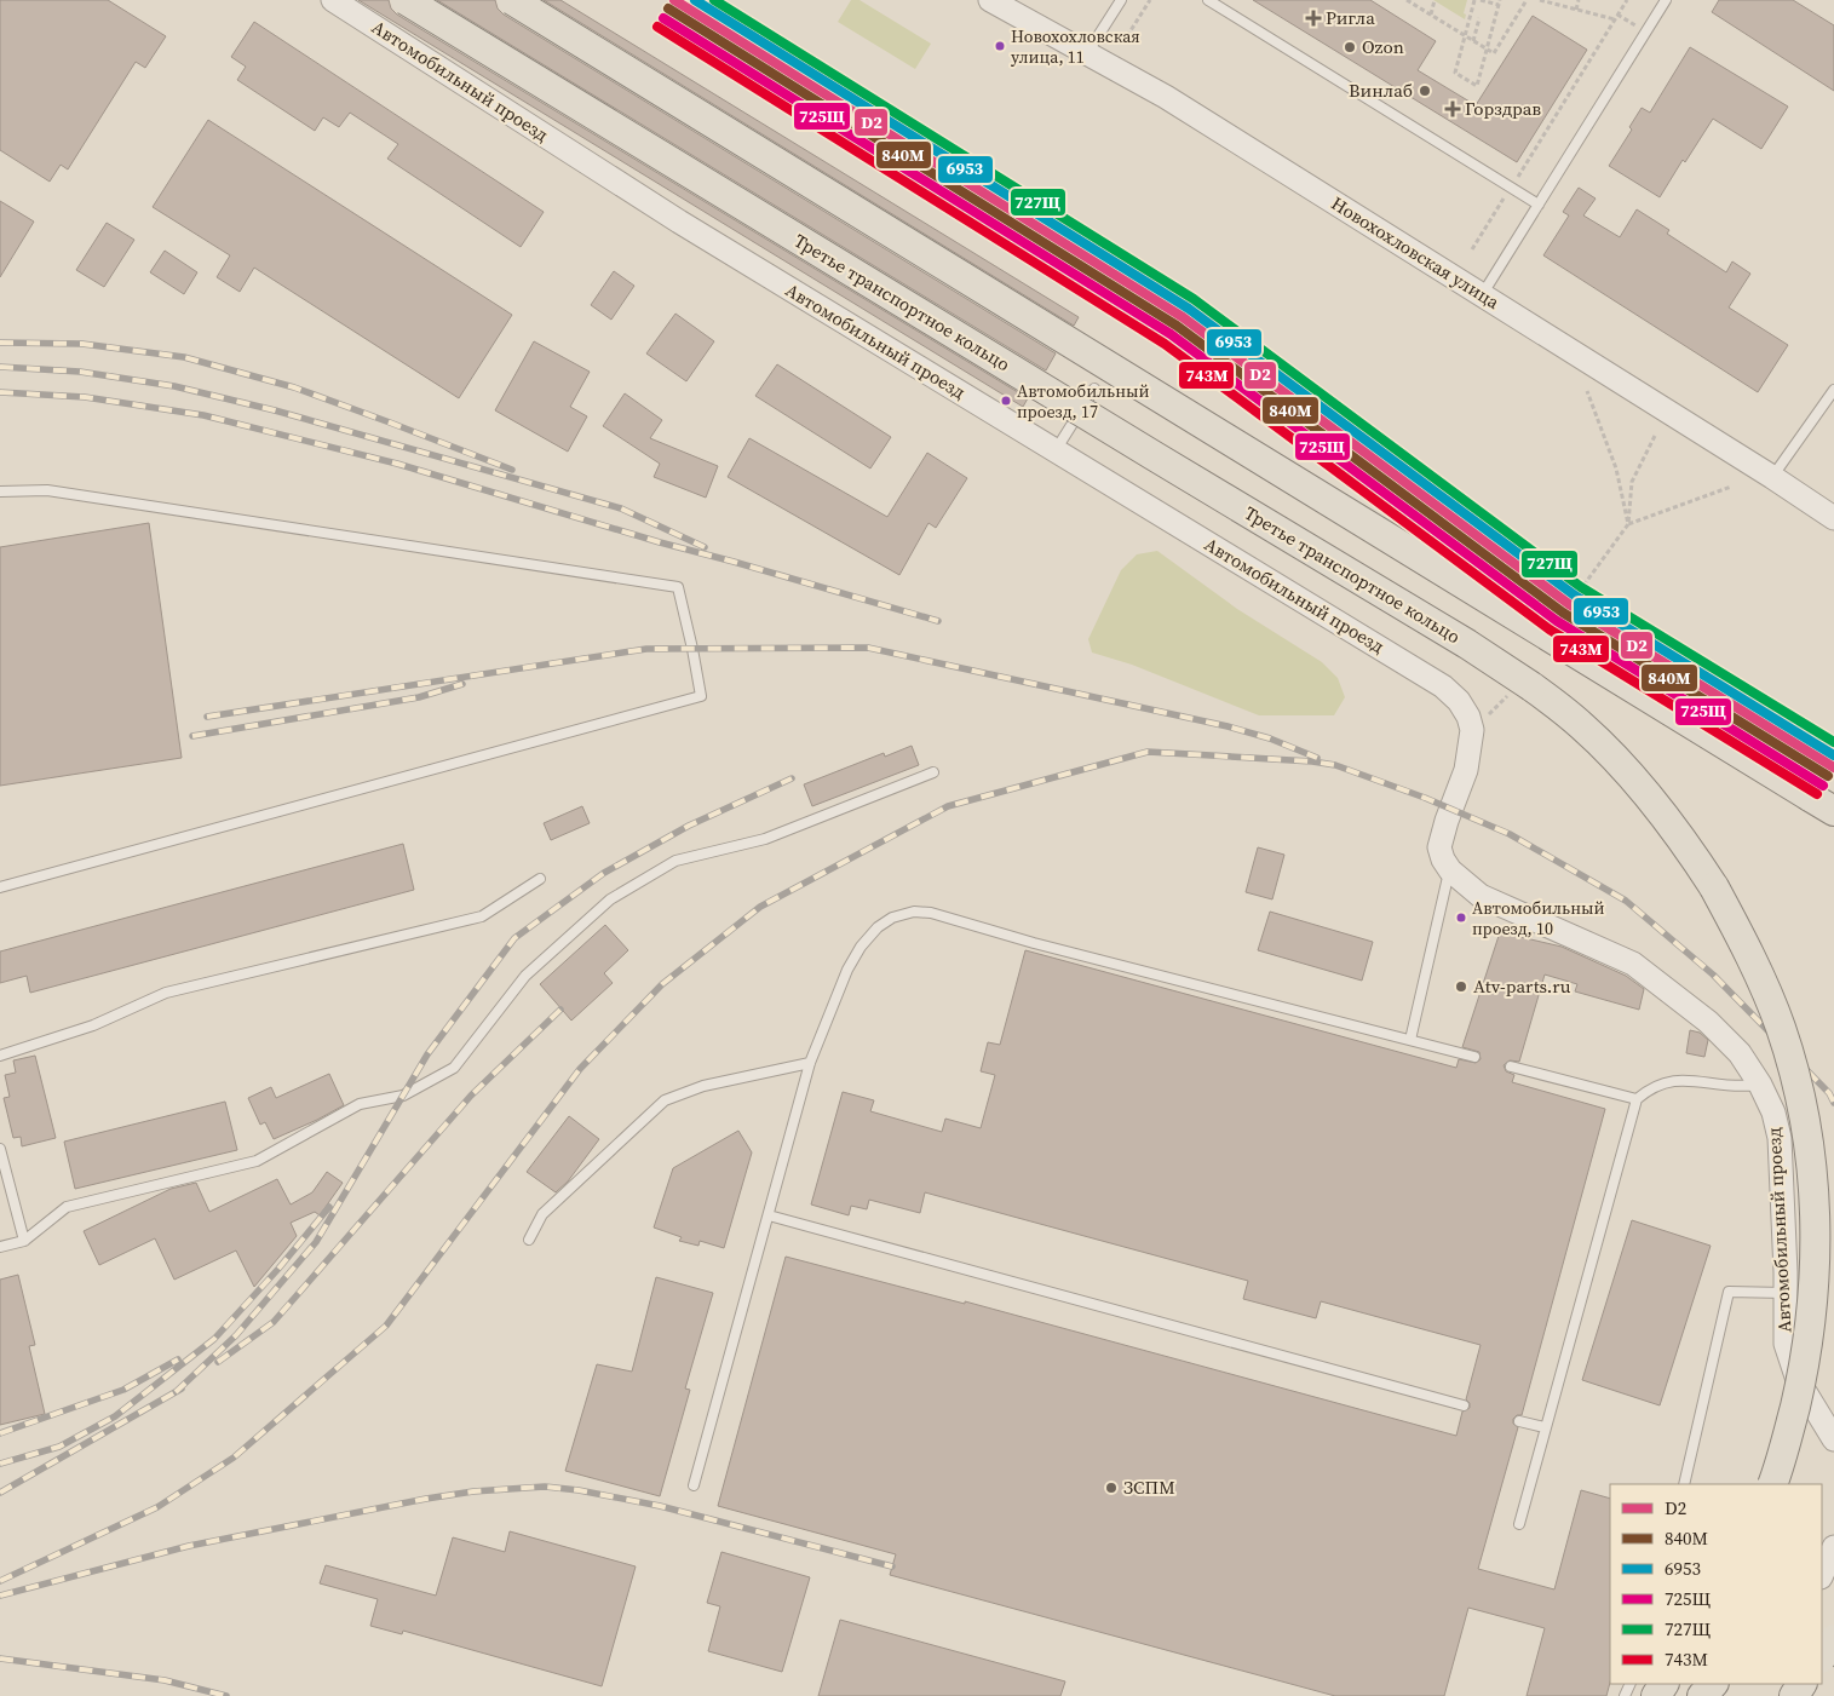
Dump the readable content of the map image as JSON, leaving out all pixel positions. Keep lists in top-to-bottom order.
{
  "streets": {
    "main road": ["Третье транспортное кольцо"],
    "street": ["Автомобильный проезд", "Новохохловская улица"]
  },
  "places": {
    "health": ["Ригла", "Горздрав"],
    "other": [
      "Новохохловская улица, 11",
      "Ozon",
      "Винлаб",
      "Автомобильный проезд, 17",
      "Автомобильный проезд, 10",
      "Atv-parts.ru",
      "ЗСПМ"
    ]
  },
  "lines": [
    "transit line D2",
    "transit line 6953",
    "transit line 727Щ",
    "transit line 840М",
    "transit line 725Щ",
    "transit line 743М"
  ],
  "legend": [
    "D2",
    "840М",
    "6953",
    "725Щ",
    "727Щ",
    "743М"
  ]
}
